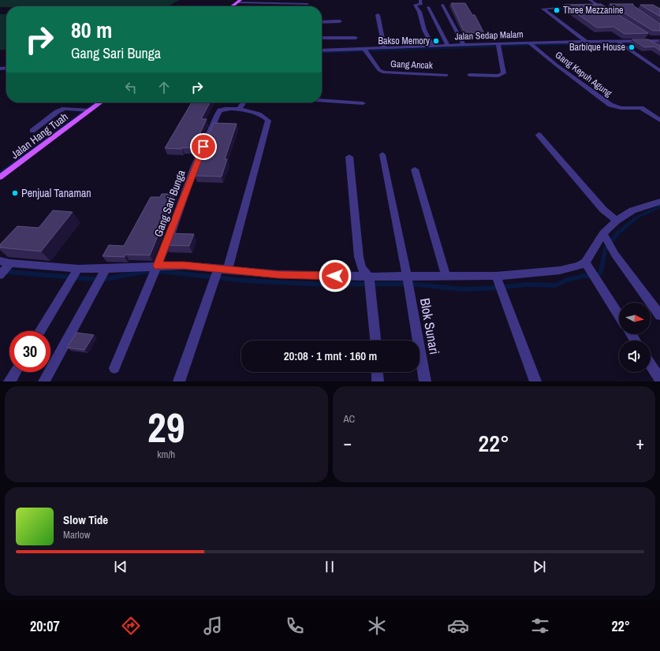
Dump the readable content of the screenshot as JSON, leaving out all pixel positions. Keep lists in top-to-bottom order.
{
  "streets": {
    "main road": ["Jalan Hang Tuah"],
    "street": [
      "Jalan Sedap Malam",
      "Gang Ancak",
      "Gang Kepuh Agung",
      "Gang Sari Bunga",
      "Blok Sunari"
    ]
  },
  "crossings": [
    ["Jalan Sedap Malam", "Gang Ancak"],
    ["Jalan Sedap Malam", "Gang Kepuh Agung"]
  ],
  "places": [
    "Three Mezzanine",
    "Bakso Memory",
    "Barbique House",
    "Penjual Tanaman"
  ],
  "north": "right",
  "page": {
    "turn": ["80 m", "Gang Sari Bunga"],
    "limit": "30",
    "trip": "20:08 · 1 mnt · 160 m",
    "tile": [
      ["29", "km/h"],
      "AC"
    ],
    "heat": ["−", "22°", "+"],
    "song": ["Slow Tide", "Marlow"],
    "tabs": ["20:07", "22°"]
  }
}
